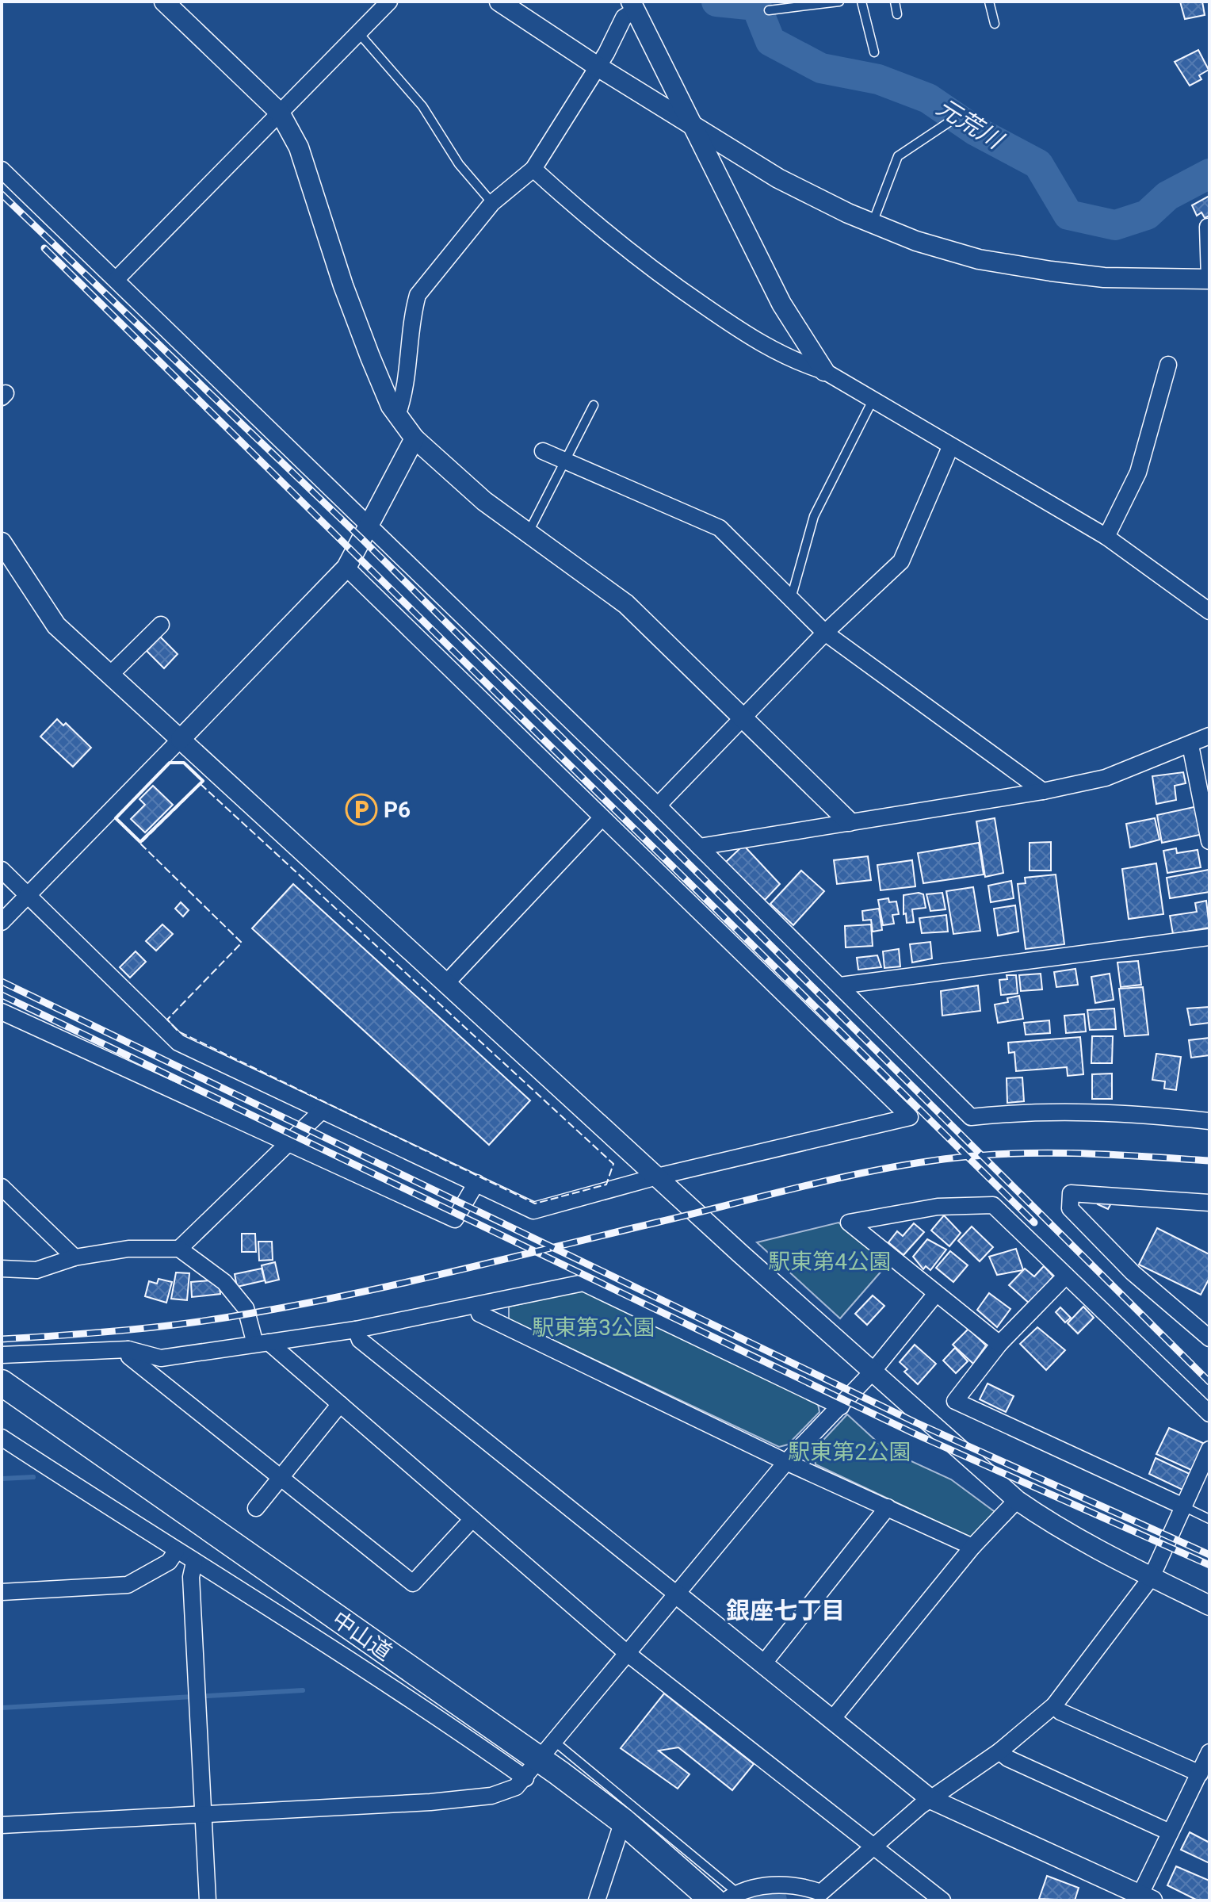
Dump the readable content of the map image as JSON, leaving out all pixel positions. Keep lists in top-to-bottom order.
{
  "streets": {
    "highway": ["中山道"]
  },
  "districts": ["銀座七丁目"],
  "water": ["元荒川"],
  "parks": ["駅東第4公園", "駅東第3公園", "駅東第2公園"],
  "places": {
    "parking": ["P6"]
  }
}
